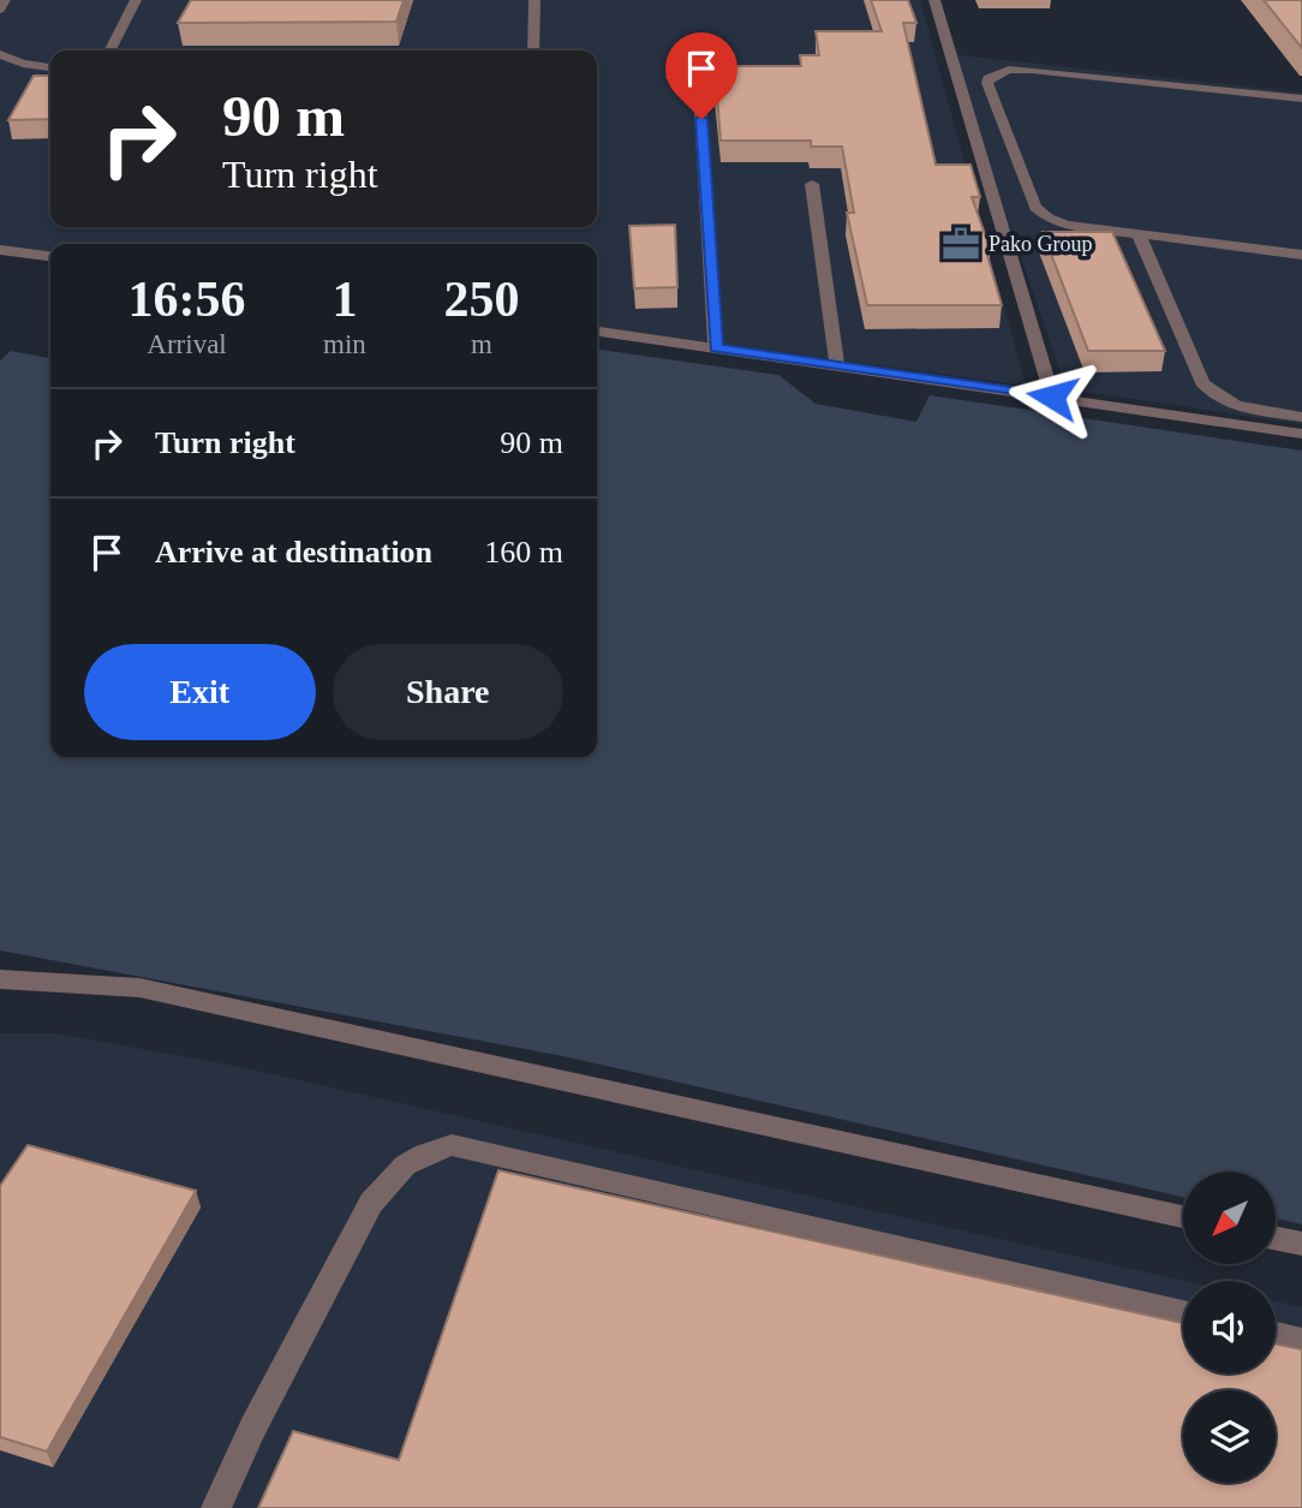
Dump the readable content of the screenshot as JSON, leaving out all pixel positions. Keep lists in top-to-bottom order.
{
  "places": {
    "office": ["Pako Group"]
  },
  "north": "bottom left",
  "page": {
    "turn": ["90 m", "Turn right"],
    "eta": [
      "16:56",
      "Arrival",
      "1",
      "min",
      "250",
      "m"
    ],
    "list": [
      {
        "name": "Turn right",
        "value": "90 m"
      },
      {
        "name": "Arrive at destination",
        "value": "160 m"
      }
    ],
    "buttons": ["Exit", "Share"]
  }
}
